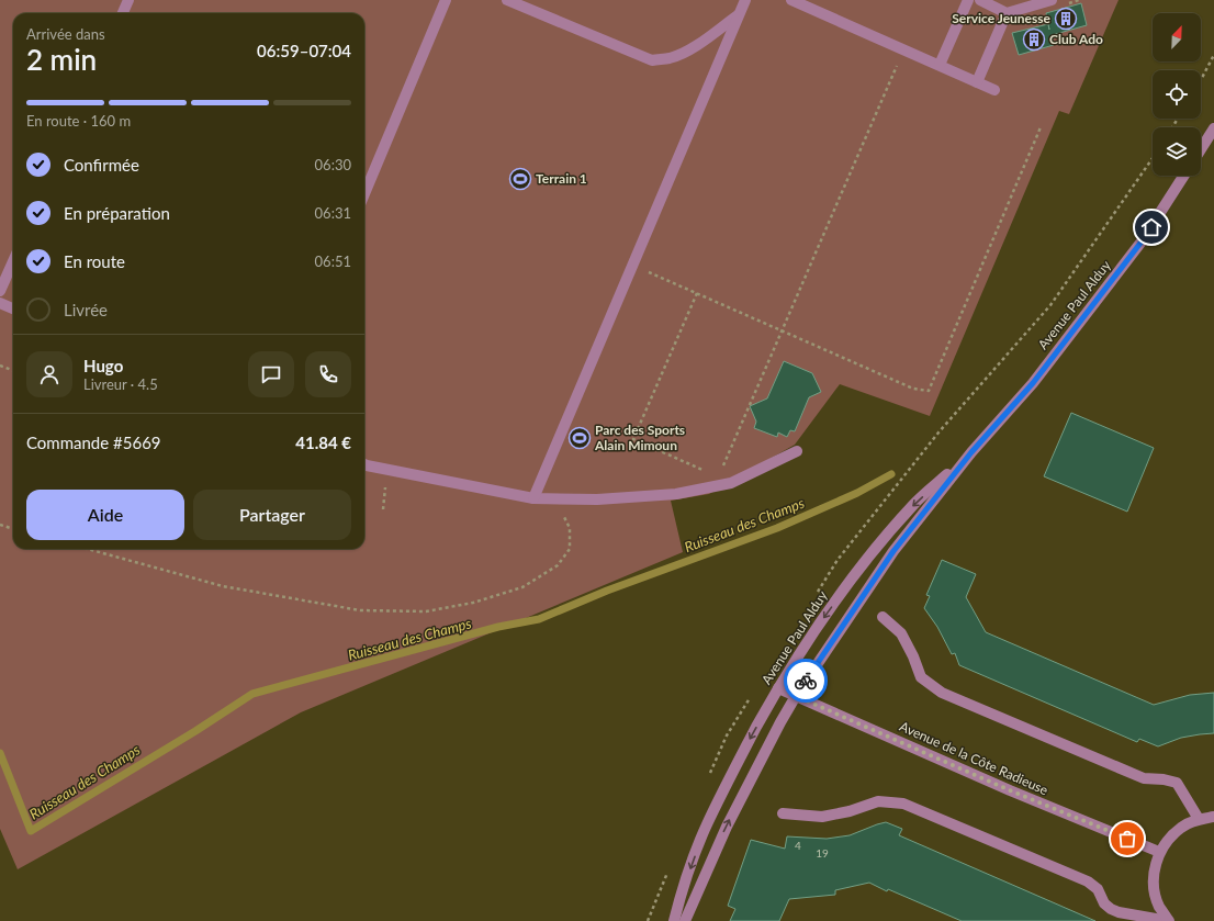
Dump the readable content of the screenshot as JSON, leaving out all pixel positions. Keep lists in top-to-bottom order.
{
  "streets": {
    "street": ["Avenue Paul Alduy", "Avenue de la Côte Radieuse"]
  },
  "crossings": [
    ["Avenue Paul Alduy", "Avenue de la Côte Radieuse"]
  ],
  "water": ["Ruisseau des Champs"],
  "places": {
    "building": ["Service Jeunesse", "Club Ado"],
    "sports": ["Terrain 1", "Parc des Sports Alain Mimoun"]
  },
  "house_numbers": ["4", "19"],
  "north": "top right",
  "page": {
    "heading": ["2 min", "Arrivée dans", "06:59–07:04"],
    "panel": [
      "Hugo",
      "Livreur · 4.5",
      "Commande #5669",
      "41.84 €"
    ],
    "bar": "En route · 160 m",
    "list": [
      ["Confirmée", "06:30"],
      ["En préparation", "06:31"],
      ["En route", "06:51"],
      "Livrée"
    ],
    "buttons": ["Aide", "Partager"]
  }
}
